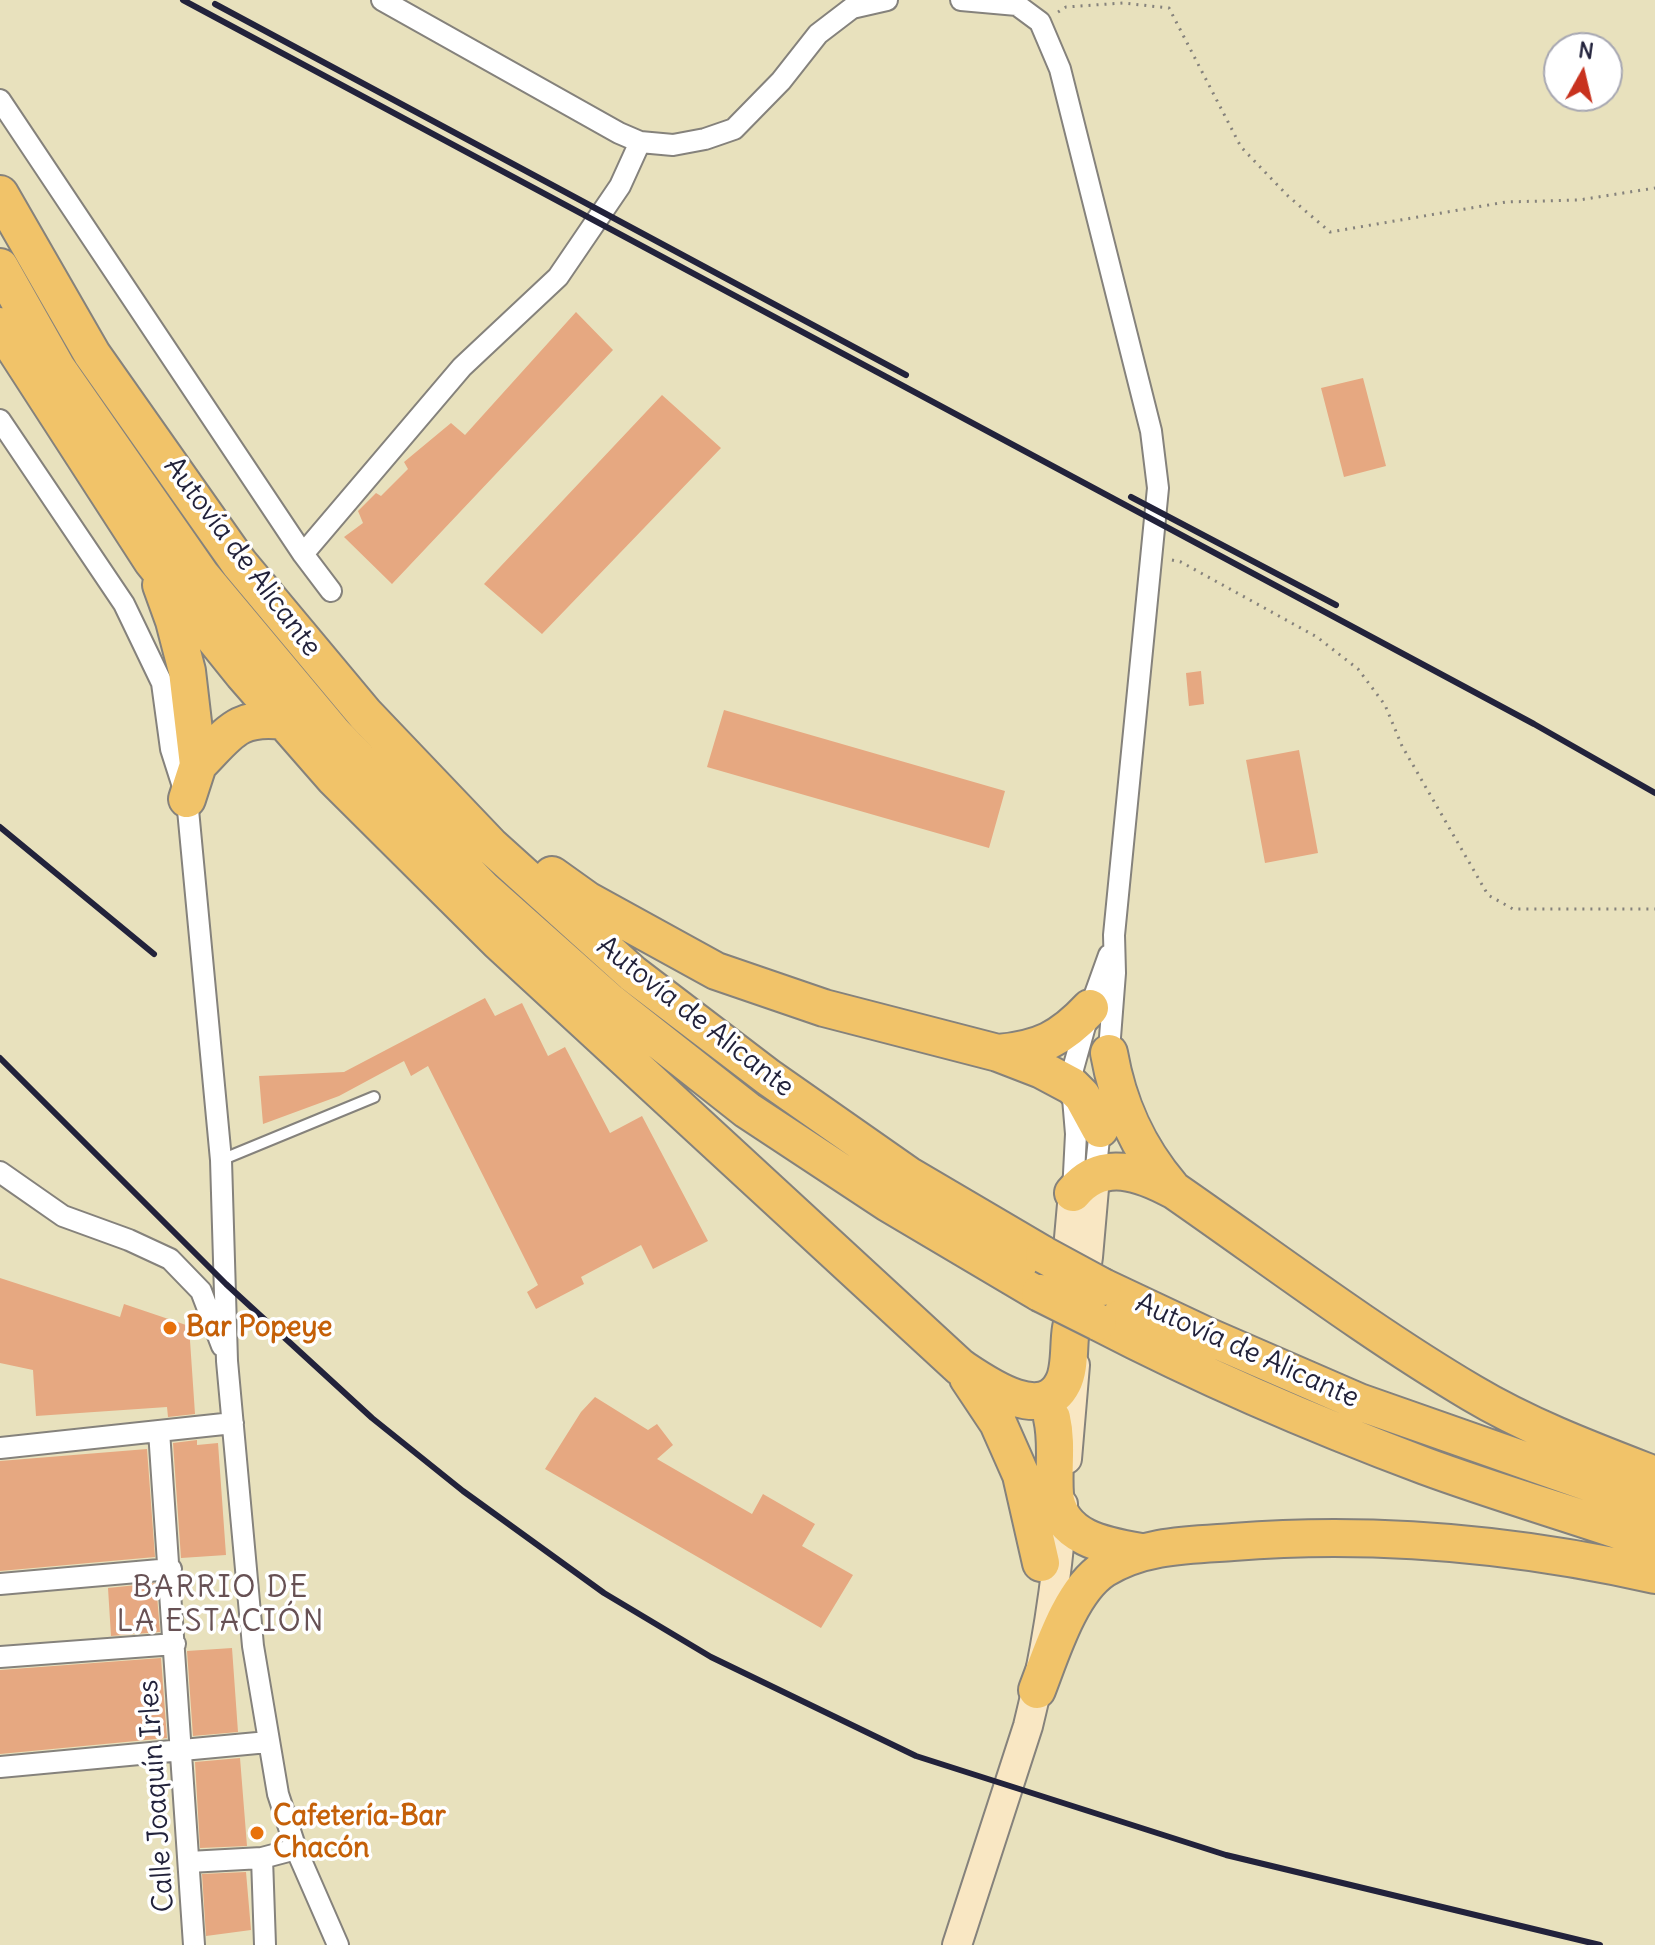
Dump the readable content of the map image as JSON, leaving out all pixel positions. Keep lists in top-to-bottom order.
{
  "streets": {
    "highway": ["Autovía de Alicante"],
    "street": ["Calle Joaquín Irles"]
  },
  "districts": ["BARRIO DE LA ESTACIÓN"],
  "places": ["Bar Popeye", "Cafetería-Bar Chacón"],
  "north": "top"
}
